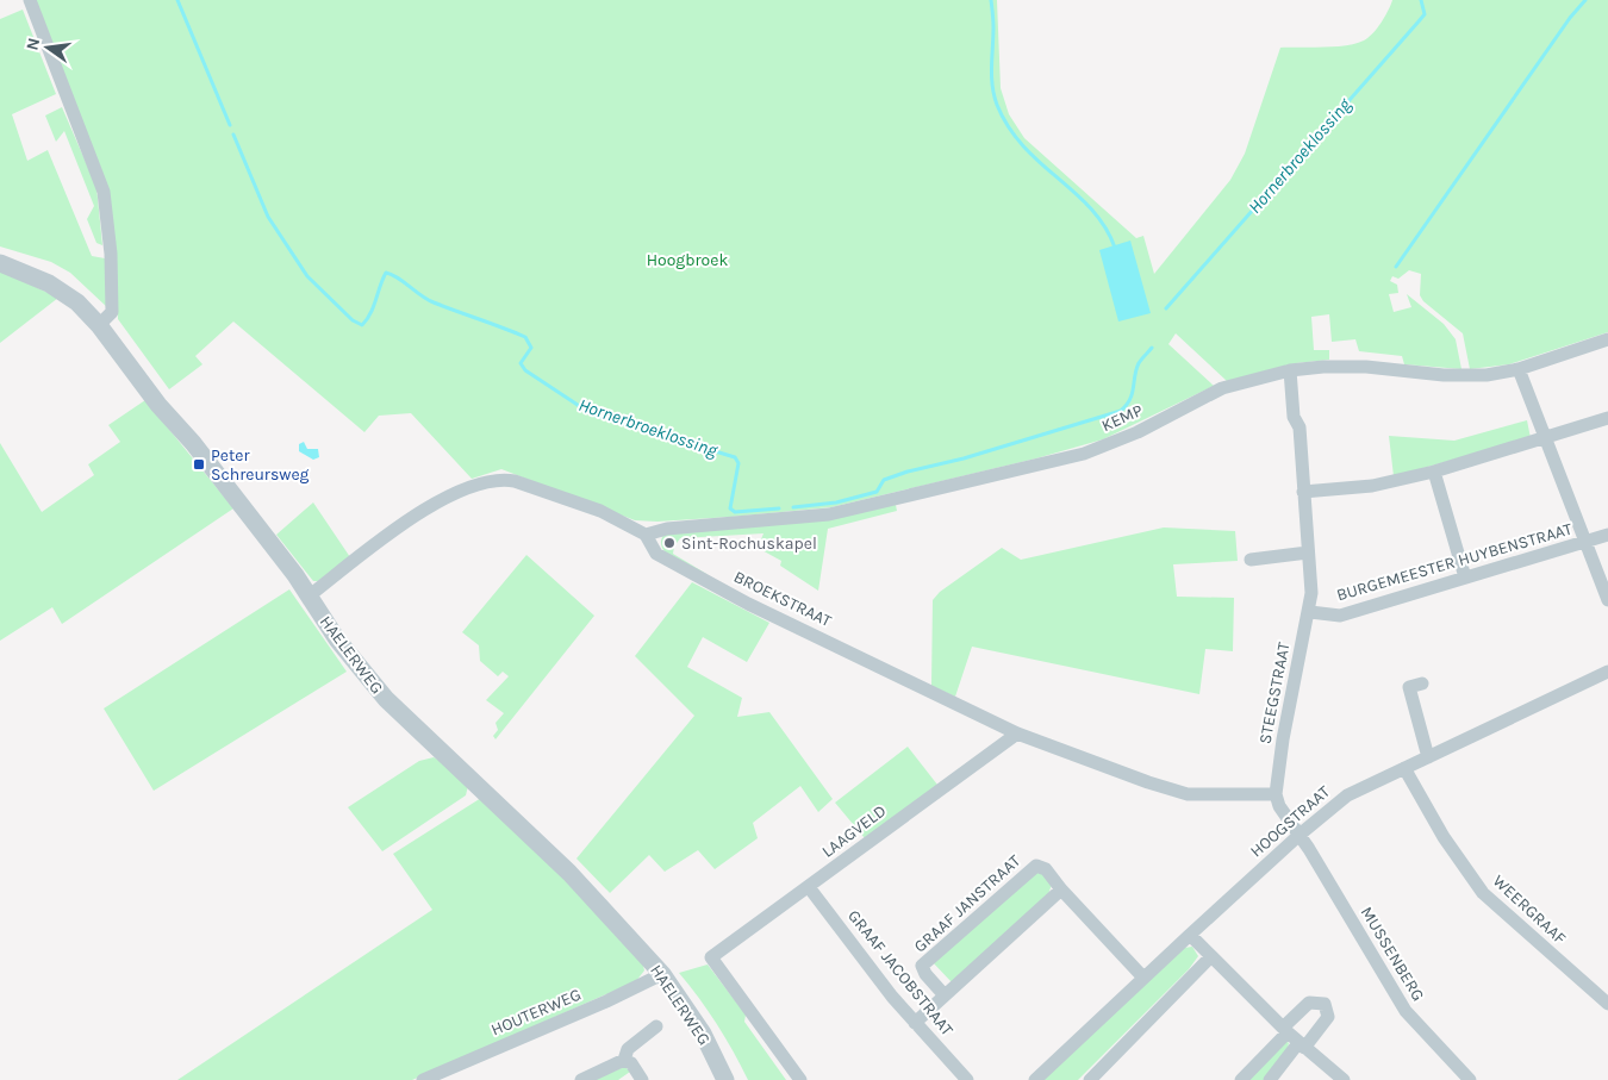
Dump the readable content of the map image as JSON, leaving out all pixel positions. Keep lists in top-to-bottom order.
{
  "streets": {
    "street": [
      "KEMP",
      "BURGEMEESTER HUYBENSTRAAT",
      "BROEKSTRAAT",
      "HAELERWEG",
      "STEEGSTRAAT",
      "HOOGSTRAAT",
      "LAAGVELD",
      "GRAAF JANSTRAAT",
      "WEERGRAAF",
      "MUSSENBERG",
      "GRAAF JACOBSTRAAT",
      "HOUTERWEG"
    ]
  },
  "crossings": [
    ["KEMP", "BROEKSTRAAT"],
    ["KEMP", "STEEGSTRAAT"],
    ["BURGEMEESTER HUYBENSTRAAT", "STEEGSTRAAT"],
    ["BROEKSTRAAT", "HAELERWEG"],
    ["BROEKSTRAAT", "STEEGSTRAAT"],
    ["BROEKSTRAAT", "LAAGVELD"],
    ["HAELERWEG", "HOUTERWEG"],
    ["HOOGSTRAAT", "GRAAF JANSTRAAT"],
    ["HOOGSTRAAT", "WEERGRAAF"],
    ["HOOGSTRAAT", "MUSSENBERG"],
    ["LAAGVELD", "GRAAF JACOBSTRAAT"]
  ],
  "water": ["Hornerbroeklossing"],
  "parks": ["Hoogbroek"],
  "places": {
    "transit": ["Peter Schreursweg"],
    "other": ["Sint-Rochuskapel"]
  },
  "north": "left"
}
